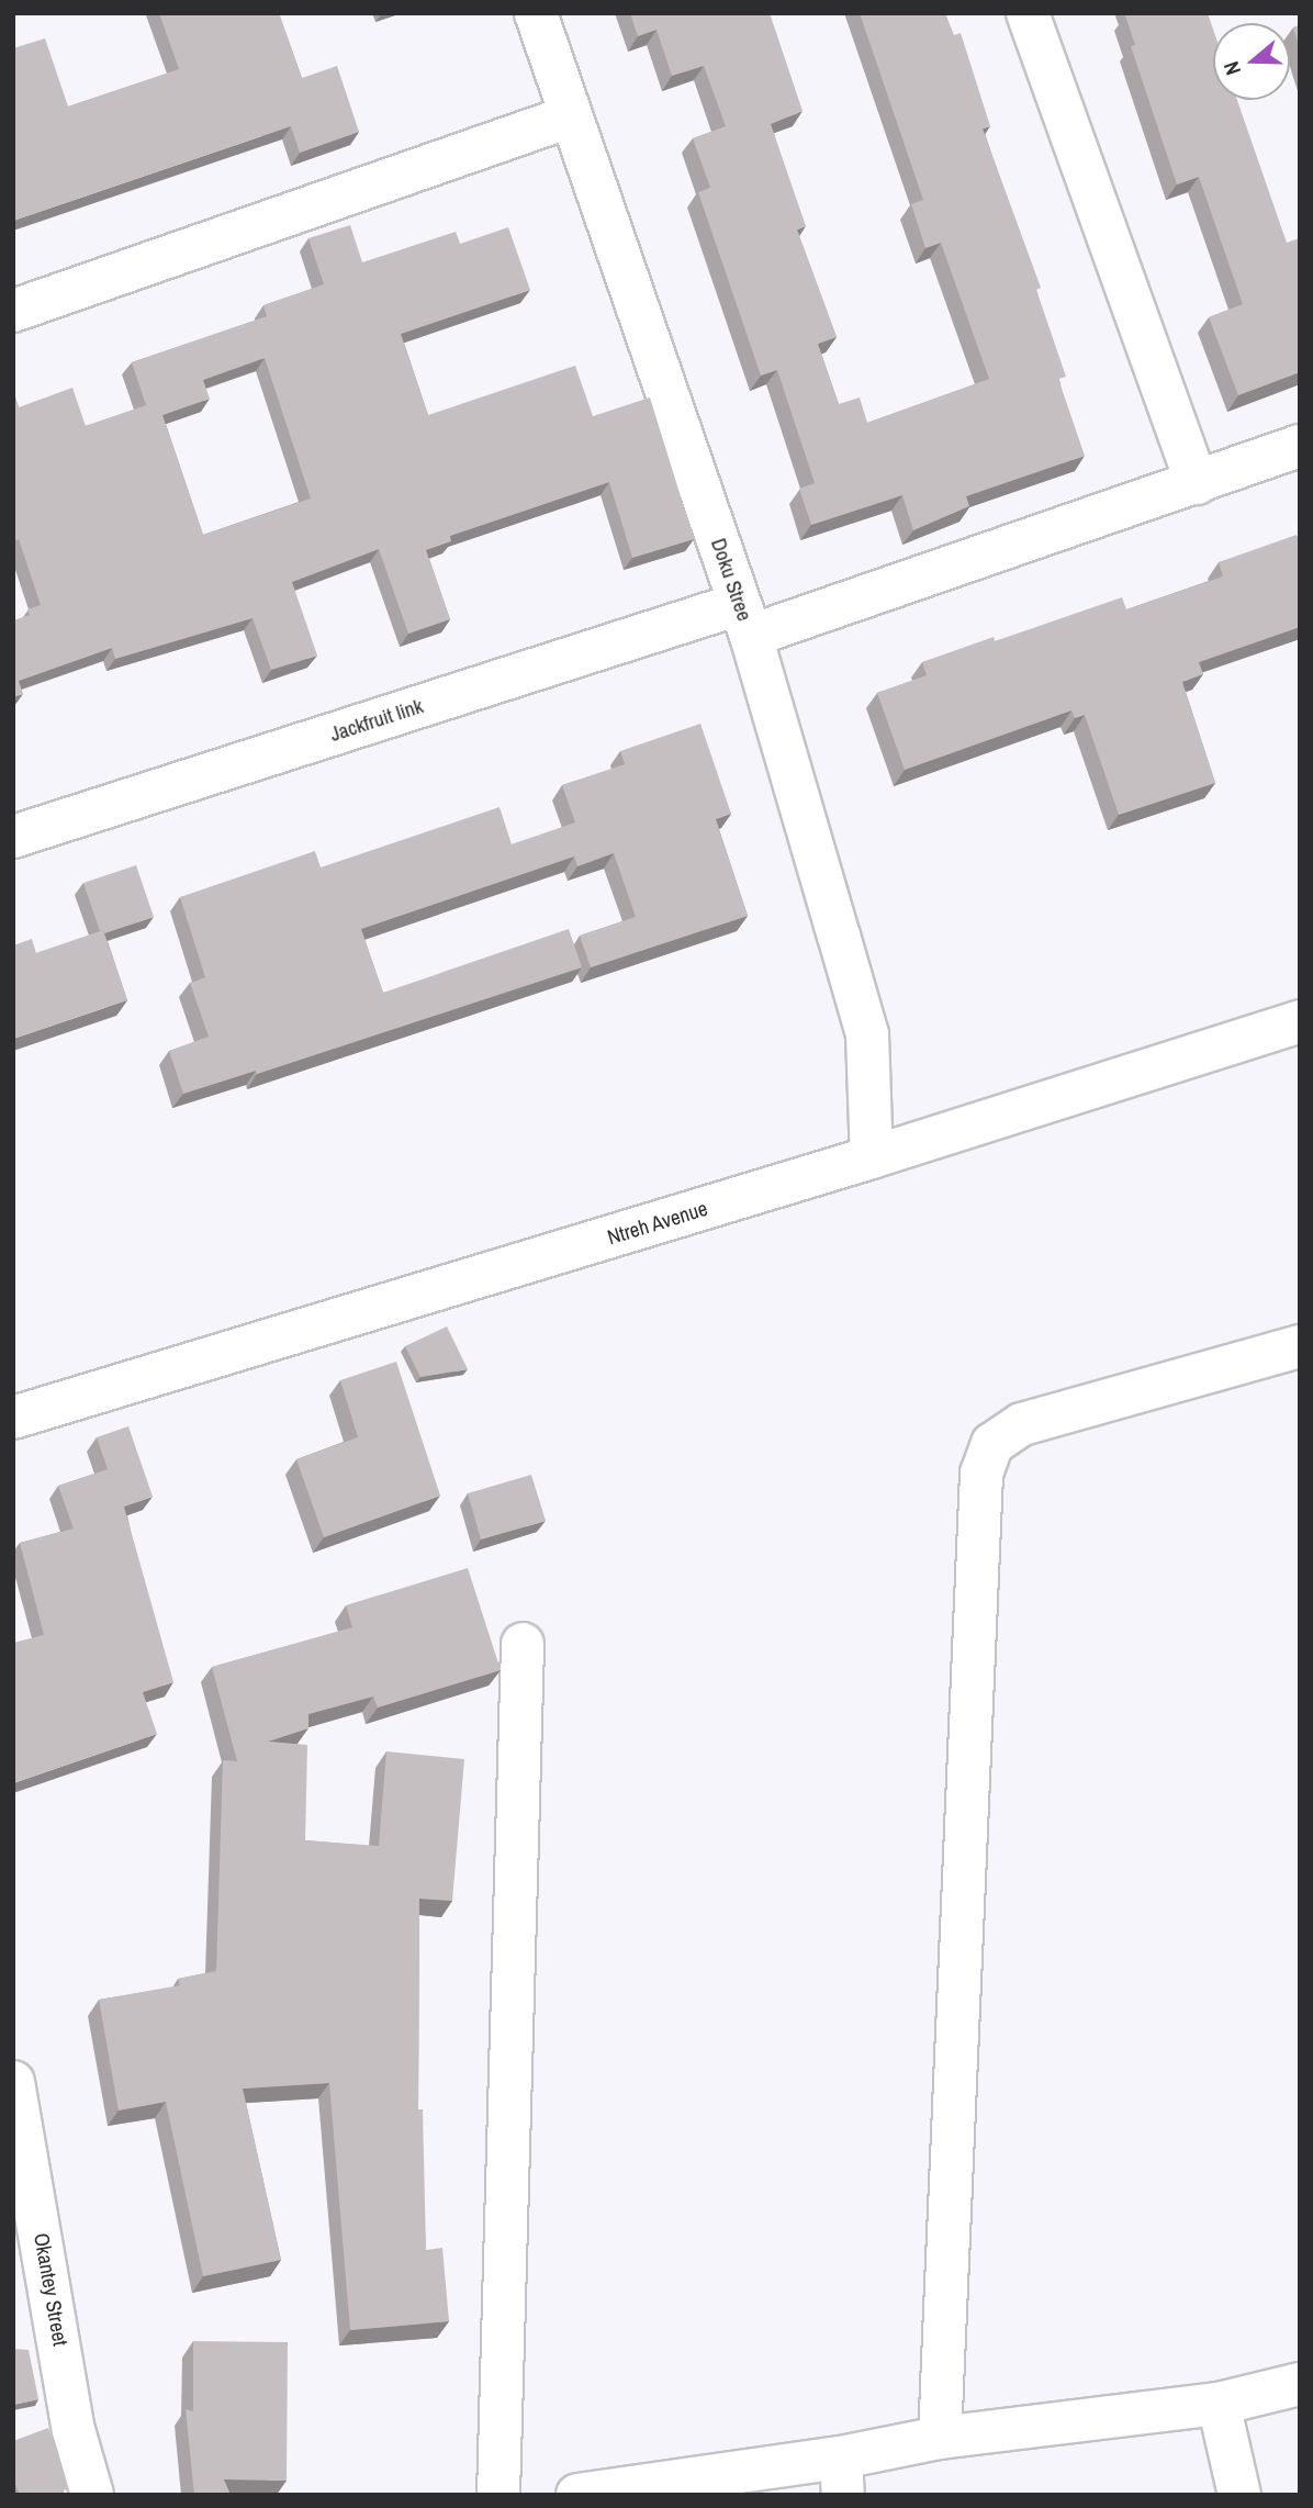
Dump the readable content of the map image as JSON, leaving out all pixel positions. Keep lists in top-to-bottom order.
{
  "streets": {
    "street": [
      "Doku Stree",
      "Jackfruit link",
      "Ntreh Avenue",
      "Okantey Street"
    ]
  },
  "crossings": [
    ["Doku Stree", "Jackfruit link"],
    ["Doku Stree", "Ntreh Avenue"]
  ],
  "north": "left"
}
